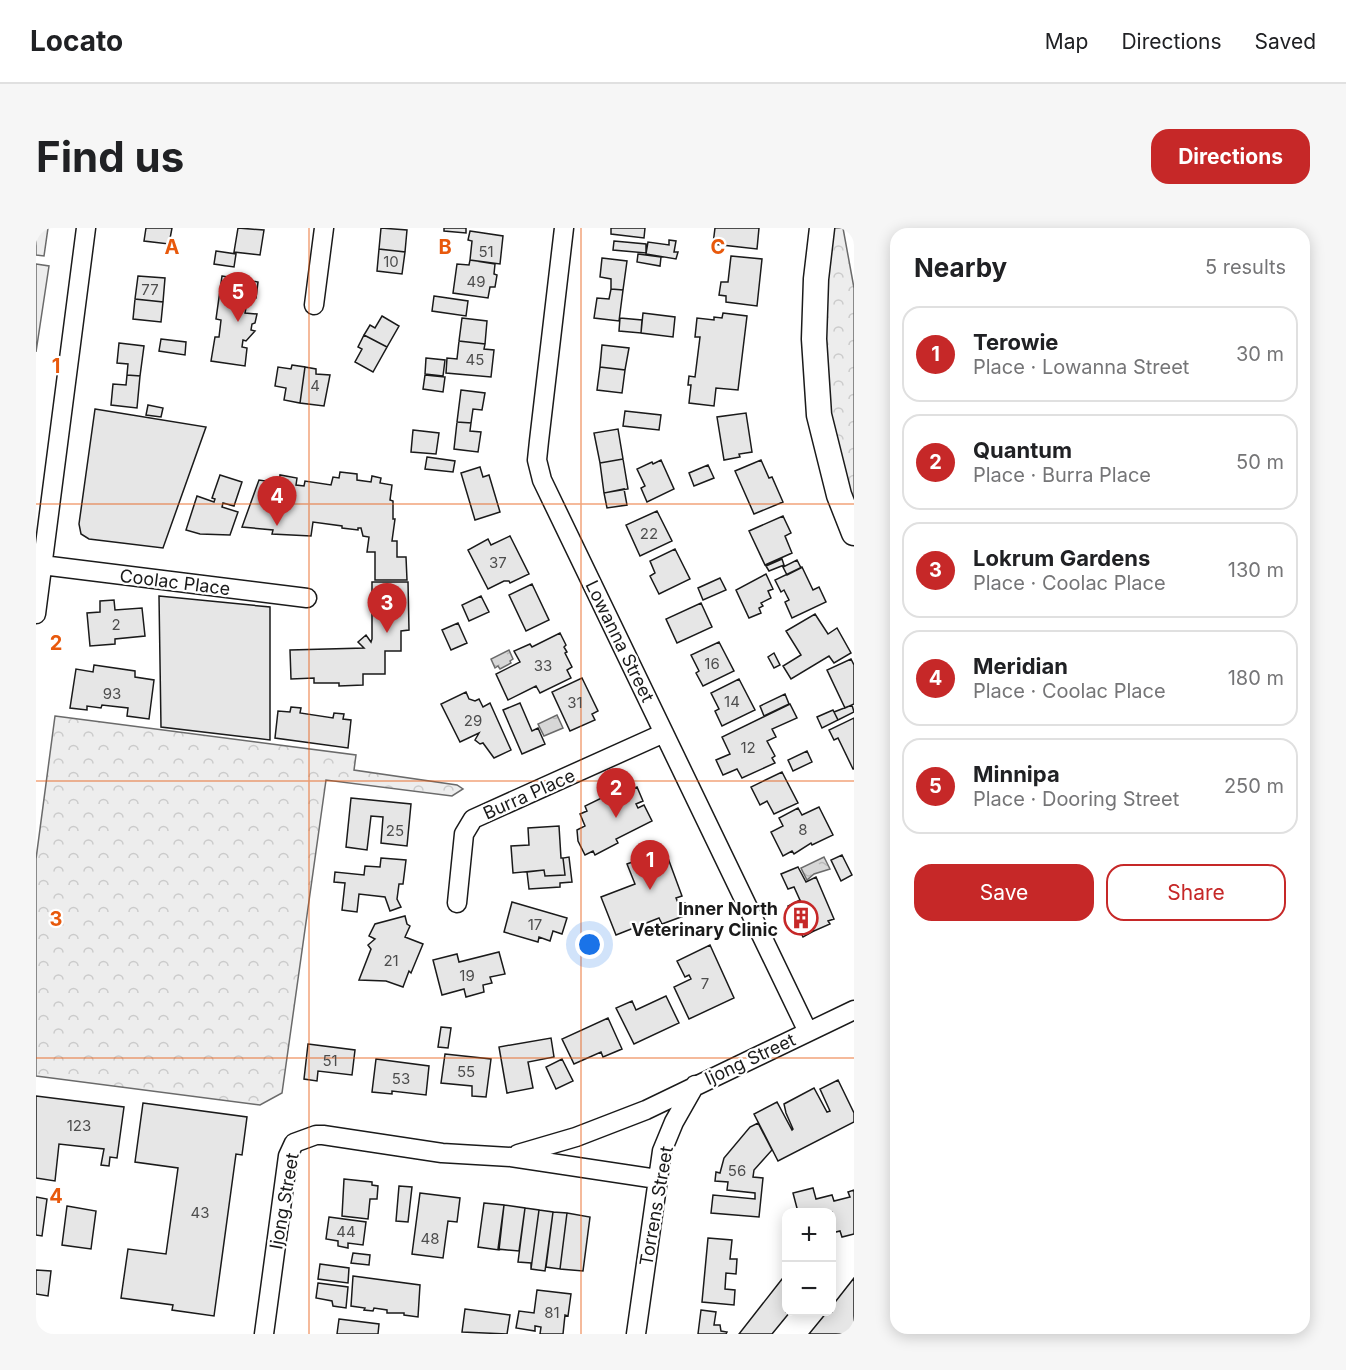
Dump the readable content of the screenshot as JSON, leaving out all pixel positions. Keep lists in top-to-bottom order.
{
  "streets": {
    "street": [
      "Coolac Place",
      "Lowanna Street",
      "Burra Place",
      "Ijong Street",
      "Torrens Street"
    ]
  },
  "crossings": [
    ["Lowanna Street", "Burra Place"],
    ["Lowanna Street", "Ijong Street"],
    ["Ijong Street", "Torrens Street"]
  ],
  "places": {
    "building": ["Inner North Veterinary Clinic"]
  },
  "house_numbers": [
    "51",
    "10",
    "49",
    "77",
    "45",
    "4",
    "22",
    "37",
    "2",
    "16",
    "33",
    "93",
    "14",
    "31",
    "29",
    "12",
    "8",
    "25",
    "17",
    "21",
    "19",
    "7",
    "51",
    "55",
    "53",
    "123",
    "56",
    "43",
    "44",
    "48",
    "81"
  ],
  "page": {
    "header": "Locato",
    "nav": ["Map", "Directions", "Saved"],
    "buttons": [
      "Directions",
      ["Save", "Share"]
    ],
    "title": "Find us",
    "heading": ["Nearby", "5 results"],
    "pins": [
      "5",
      "4",
      "3",
      "2",
      "1"
    ],
    "list": [
      {
        "mark": "1",
        "name": "Terowie",
        "note": "Place · Lowanna Street",
        "value": "30 m"
      },
      {
        "mark": "2",
        "name": "Quantum",
        "note": "Place · Burra Place",
        "value": "50 m"
      },
      {
        "mark": "3",
        "name": "Lokrum Gardens",
        "note": "Place · Coolac Place",
        "value": "130 m"
      },
      {
        "mark": "4",
        "name": "Meridian",
        "note": "Place · Coolac Place",
        "value": "180 m"
      },
      {
        "mark": "5",
        "name": "Minnipa",
        "note": "Place · Dooring Street",
        "value": "250 m"
      }
    ],
    "map_buttons": ["+", "−"]
  },
  "grid": {
    "columns": ["A", "B", "C"],
    "rows": [
      "1",
      "2",
      "3",
      "4"
    ]
  }
}
